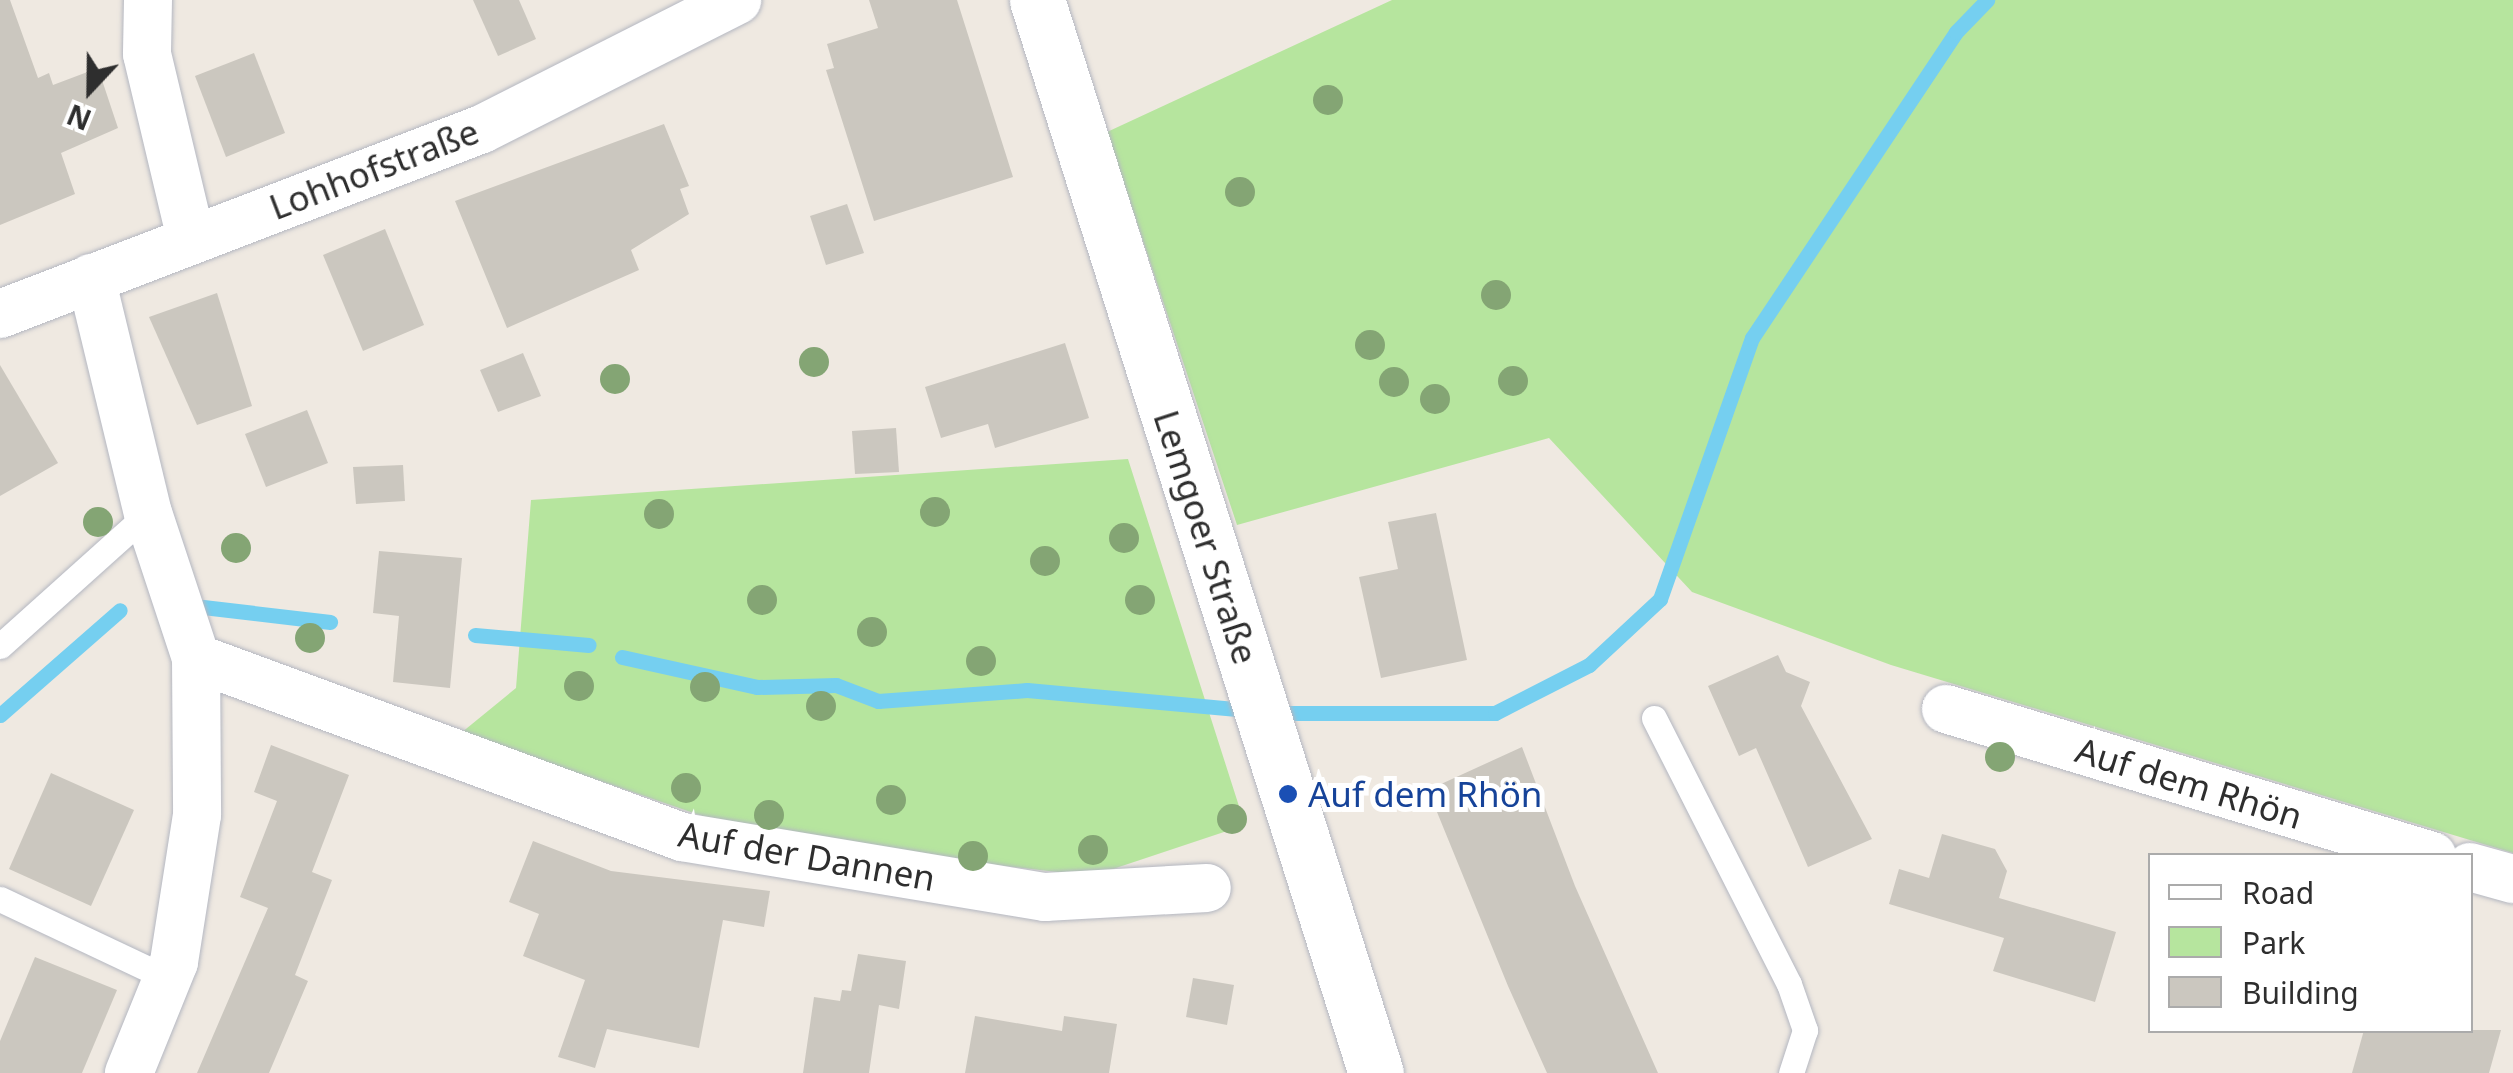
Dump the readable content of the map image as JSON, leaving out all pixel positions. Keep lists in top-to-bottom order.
{
  "streets": {
    "main road": ["Lemgoer Straße"],
    "street": ["Lohhofstraße", "Auf dem Rhön", "Auf der Dannen"]
  },
  "places": ["Auf dem Rhön"],
  "legend": ["Road", "Park", "Building"],
  "north": "bottom"
}
